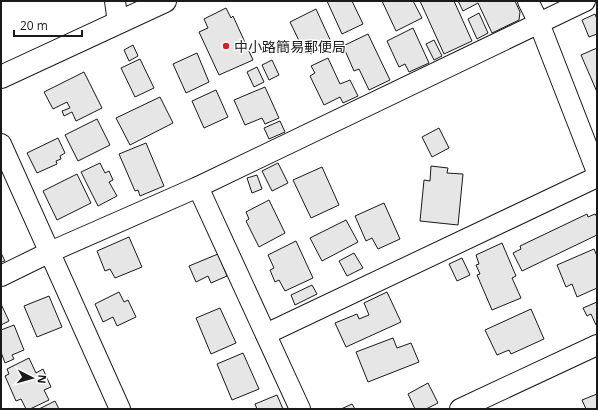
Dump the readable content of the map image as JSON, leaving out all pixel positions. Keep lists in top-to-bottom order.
{
  "places": ["中小路簡易郵便局"],
  "scale_bar": "20 m",
  "north": "right"
}
